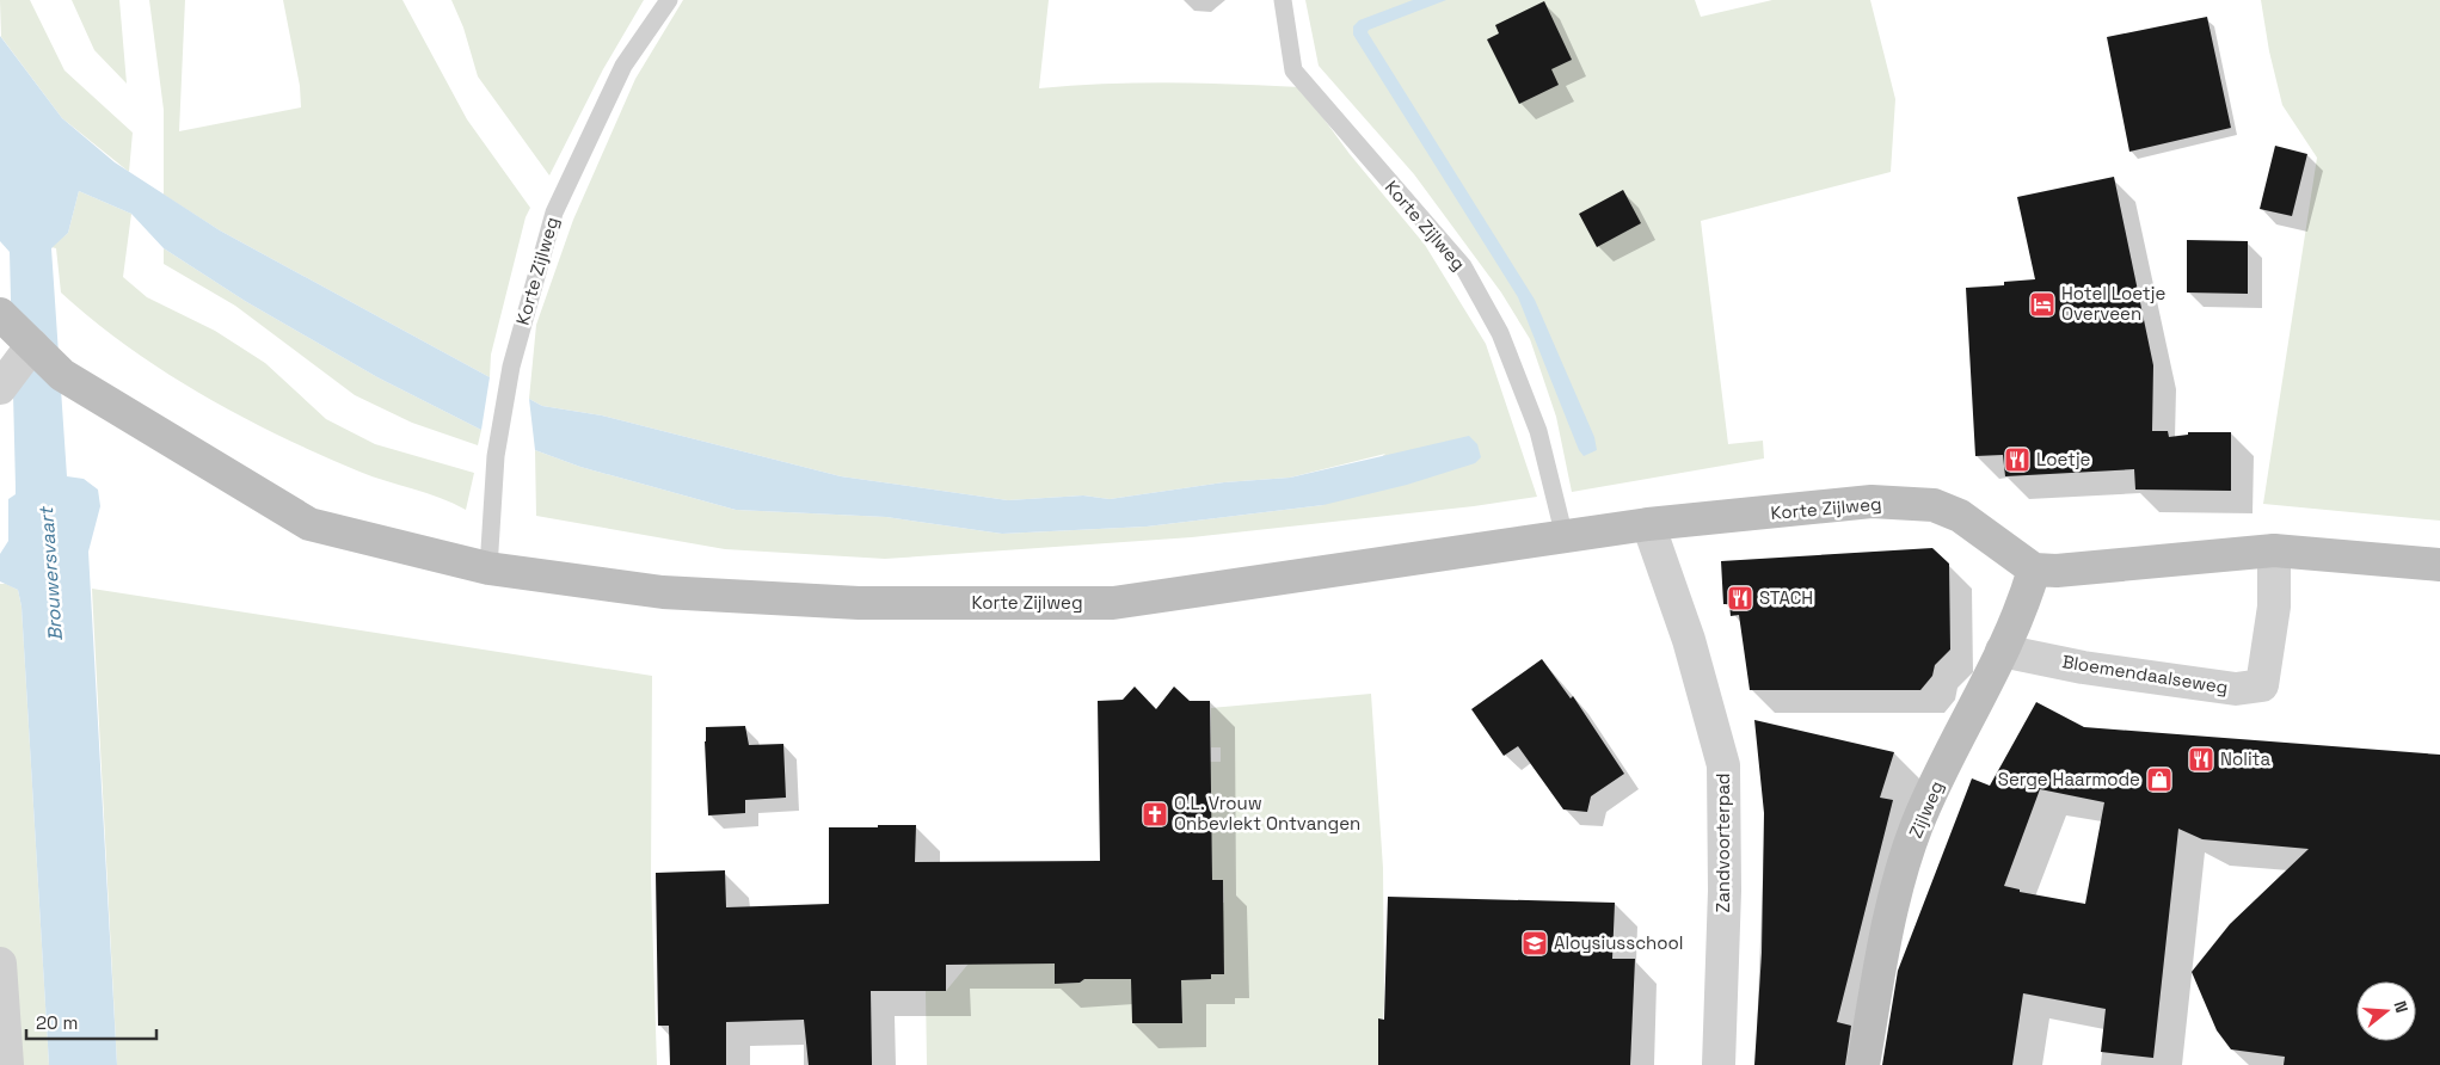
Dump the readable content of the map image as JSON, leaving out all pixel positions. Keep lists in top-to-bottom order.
{
  "streets": {
    "main road": ["Korte Zijlweg", "Zijlweg"],
    "street": ["Bloemendaalseweg", "Zandvoorterpad"]
  },
  "crossings": [
    ["Korte Zijlweg", "Zijlweg"],
    ["Korte Zijlweg", "Zandvoorterpad"],
    ["Bloemendaalseweg", "Zijlweg"]
  ],
  "water": ["Brouwersvaart"],
  "places": {
    "hotel": ["Hotel Loetje Overveen"],
    "restaurant": ["Loetje", "STACH", "Nolita"],
    "shop": ["Serge Haarmode"],
    "church": ["O.L. Vrouw Onbevlekt Ontvangen"],
    "school or university": ["Aloysiusschool"]
  },
  "scale_bar": "20 m",
  "north": "right"
}
